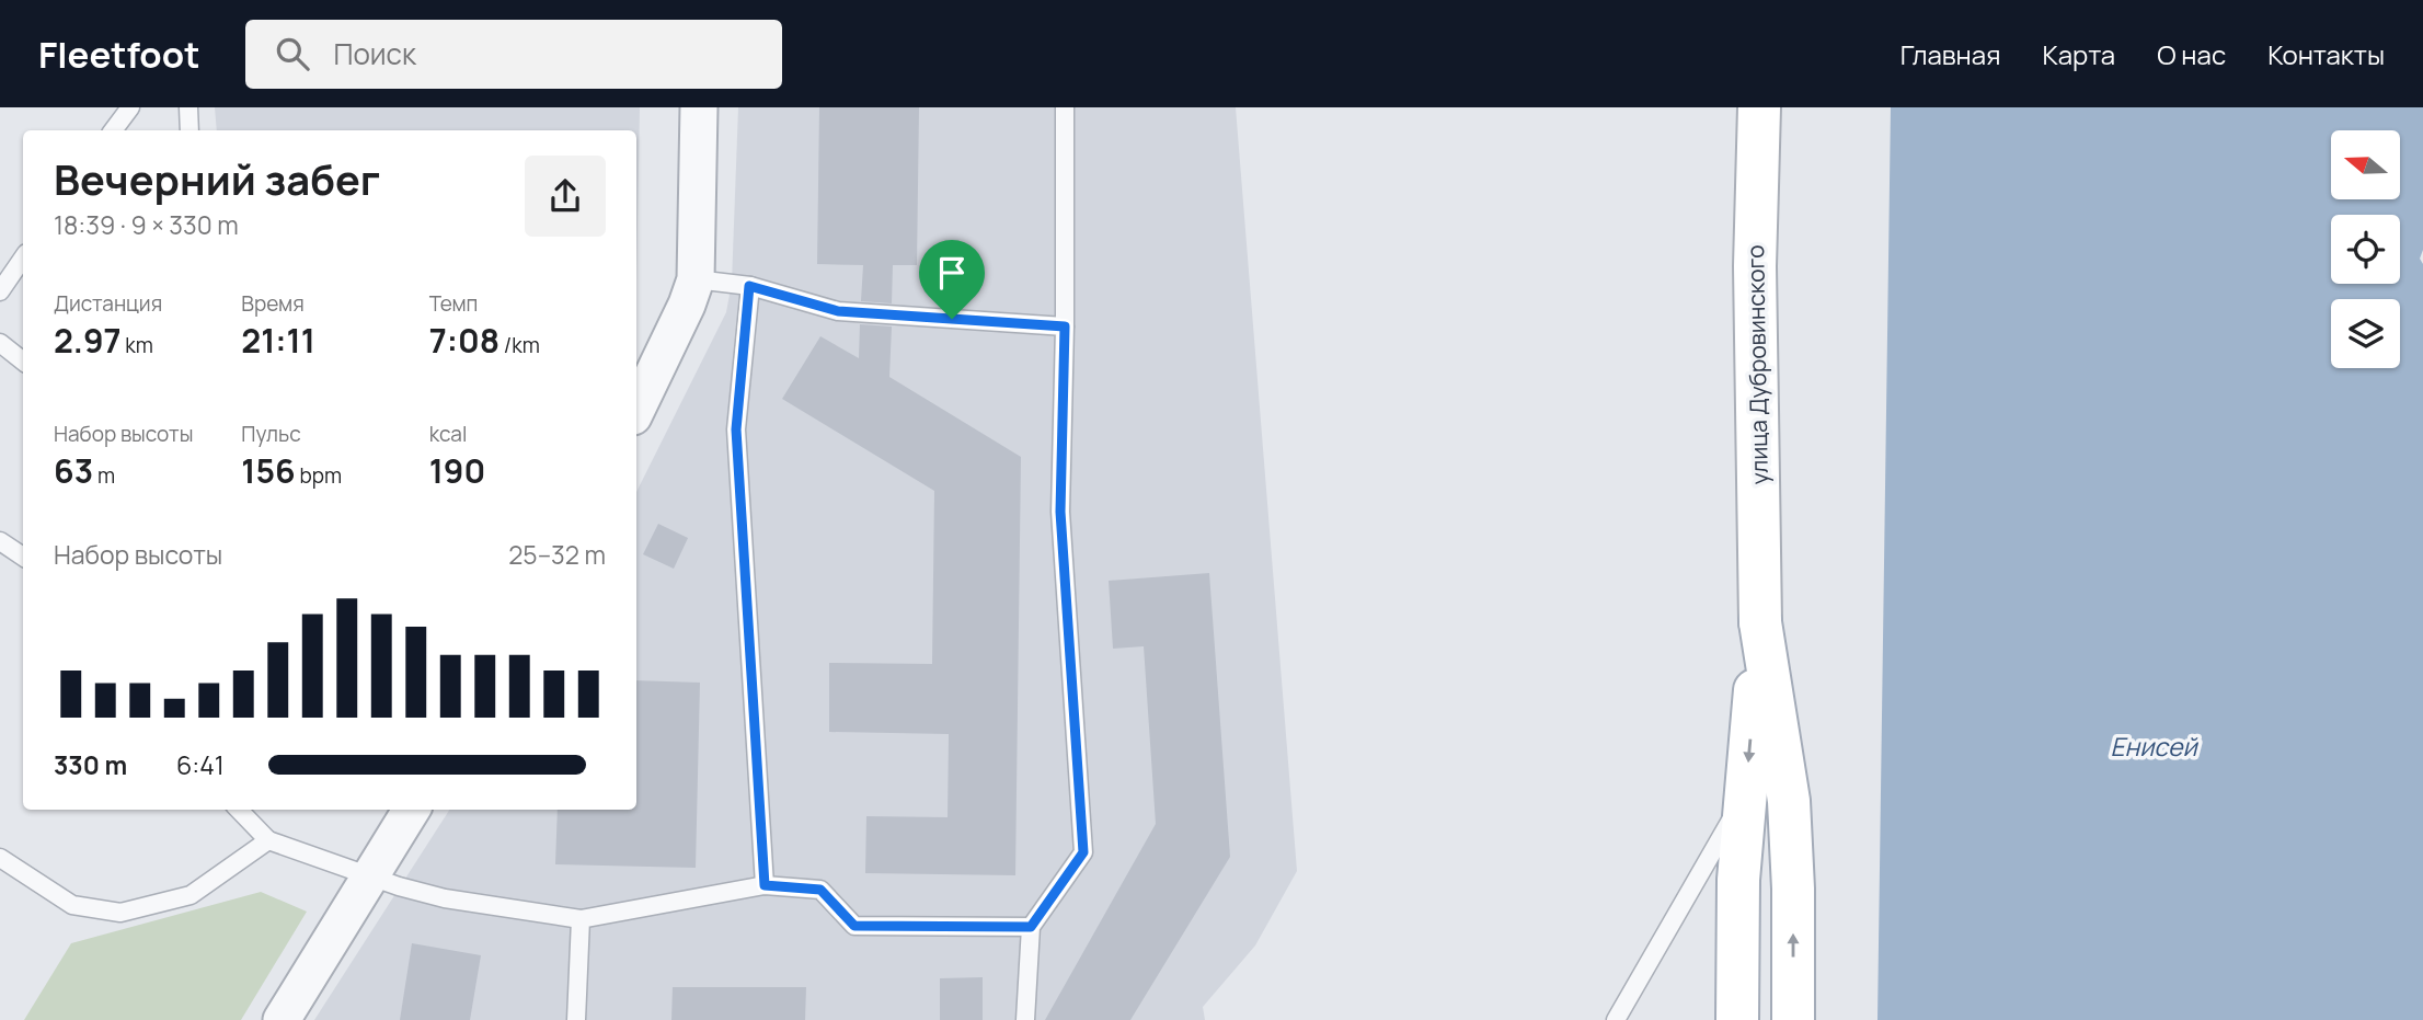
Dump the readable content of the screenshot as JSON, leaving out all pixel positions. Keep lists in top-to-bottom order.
{
  "streets": {
    "main road": ["улица Дубровинского"]
  },
  "water": ["Енисей"],
  "north": "left",
  "page": {
    "header": "Fleetfoot",
    "search": "Поиск",
    "nav": [
      "Главная",
      "Карта",
      "О нас",
      "Контакты"
    ],
    "heading": ["Вечерний забег", "18:39 · 9 × 330 m"],
    "stats": [
      ["Дистанция", "2.97 km"],
      ["Время", "21:11"],
      ["Темп", "7:08 /km"],
      ["Набор высоты", "63 m"],
      ["Пульс", "156 bpm"],
      ["kcal", "190"]
    ],
    "chart": ["Набор высоты", "25–32 m"],
    "list": [
      {
        "name": "330 m",
        "note": "6:41"
      }
    ]
  }
}
